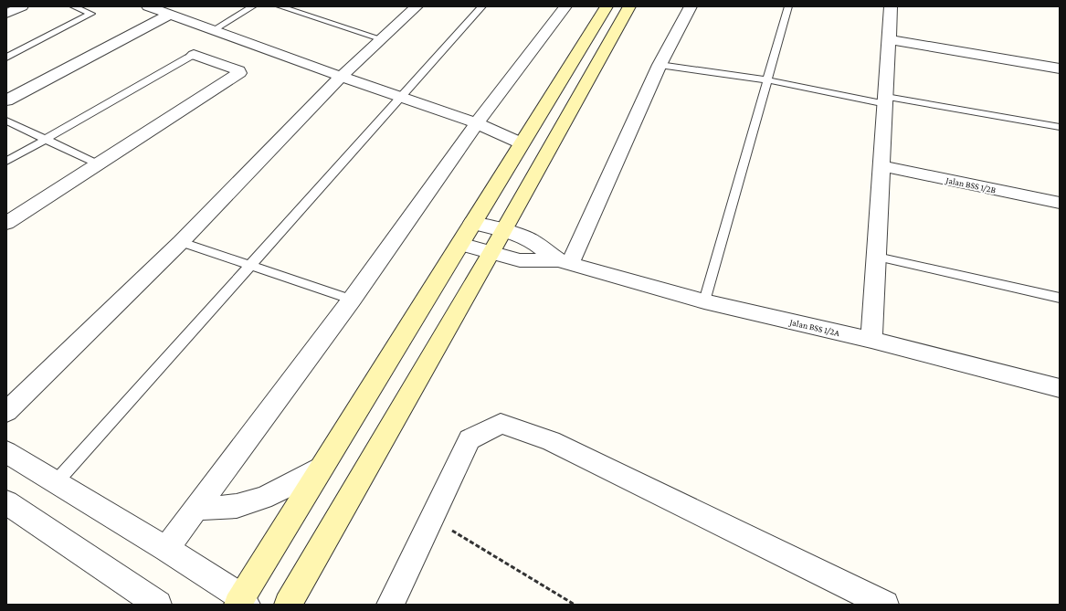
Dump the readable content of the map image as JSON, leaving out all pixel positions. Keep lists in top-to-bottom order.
{
  "streets": {
    "street": ["Jalan BSS 1/2B", "Jalan BSS 1/2A"]
  }
}
